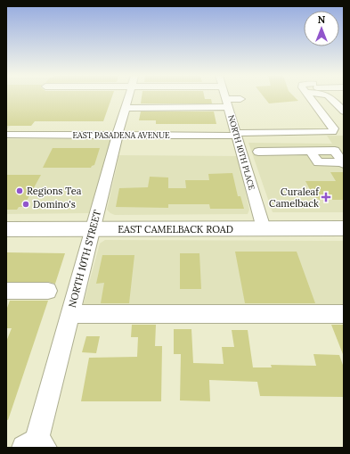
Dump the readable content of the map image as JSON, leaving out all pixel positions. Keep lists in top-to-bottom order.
{
  "streets": {
    "main road": ["EAST CAMELBACK ROAD"],
    "street": ["EAST PASADENA AVENUE", "NORTH 10TH PLACE", "NORTH 10TH STREET"]
  },
  "crossings": [
    ["EAST PASADENA AVENUE", "NORTH 10TH PLACE"],
    ["EAST PASADENA AVENUE", "NORTH 10TH STREET"],
    ["NORTH 10TH PLACE", "EAST CAMELBACK ROAD"],
    ["EAST CAMELBACK ROAD", "NORTH 10TH STREET"]
  ],
  "places": {
    "other": ["Regions Tea", "Domino's"],
    "health": ["Curaleaf Camelback"]
  },
  "north": "top"
}
